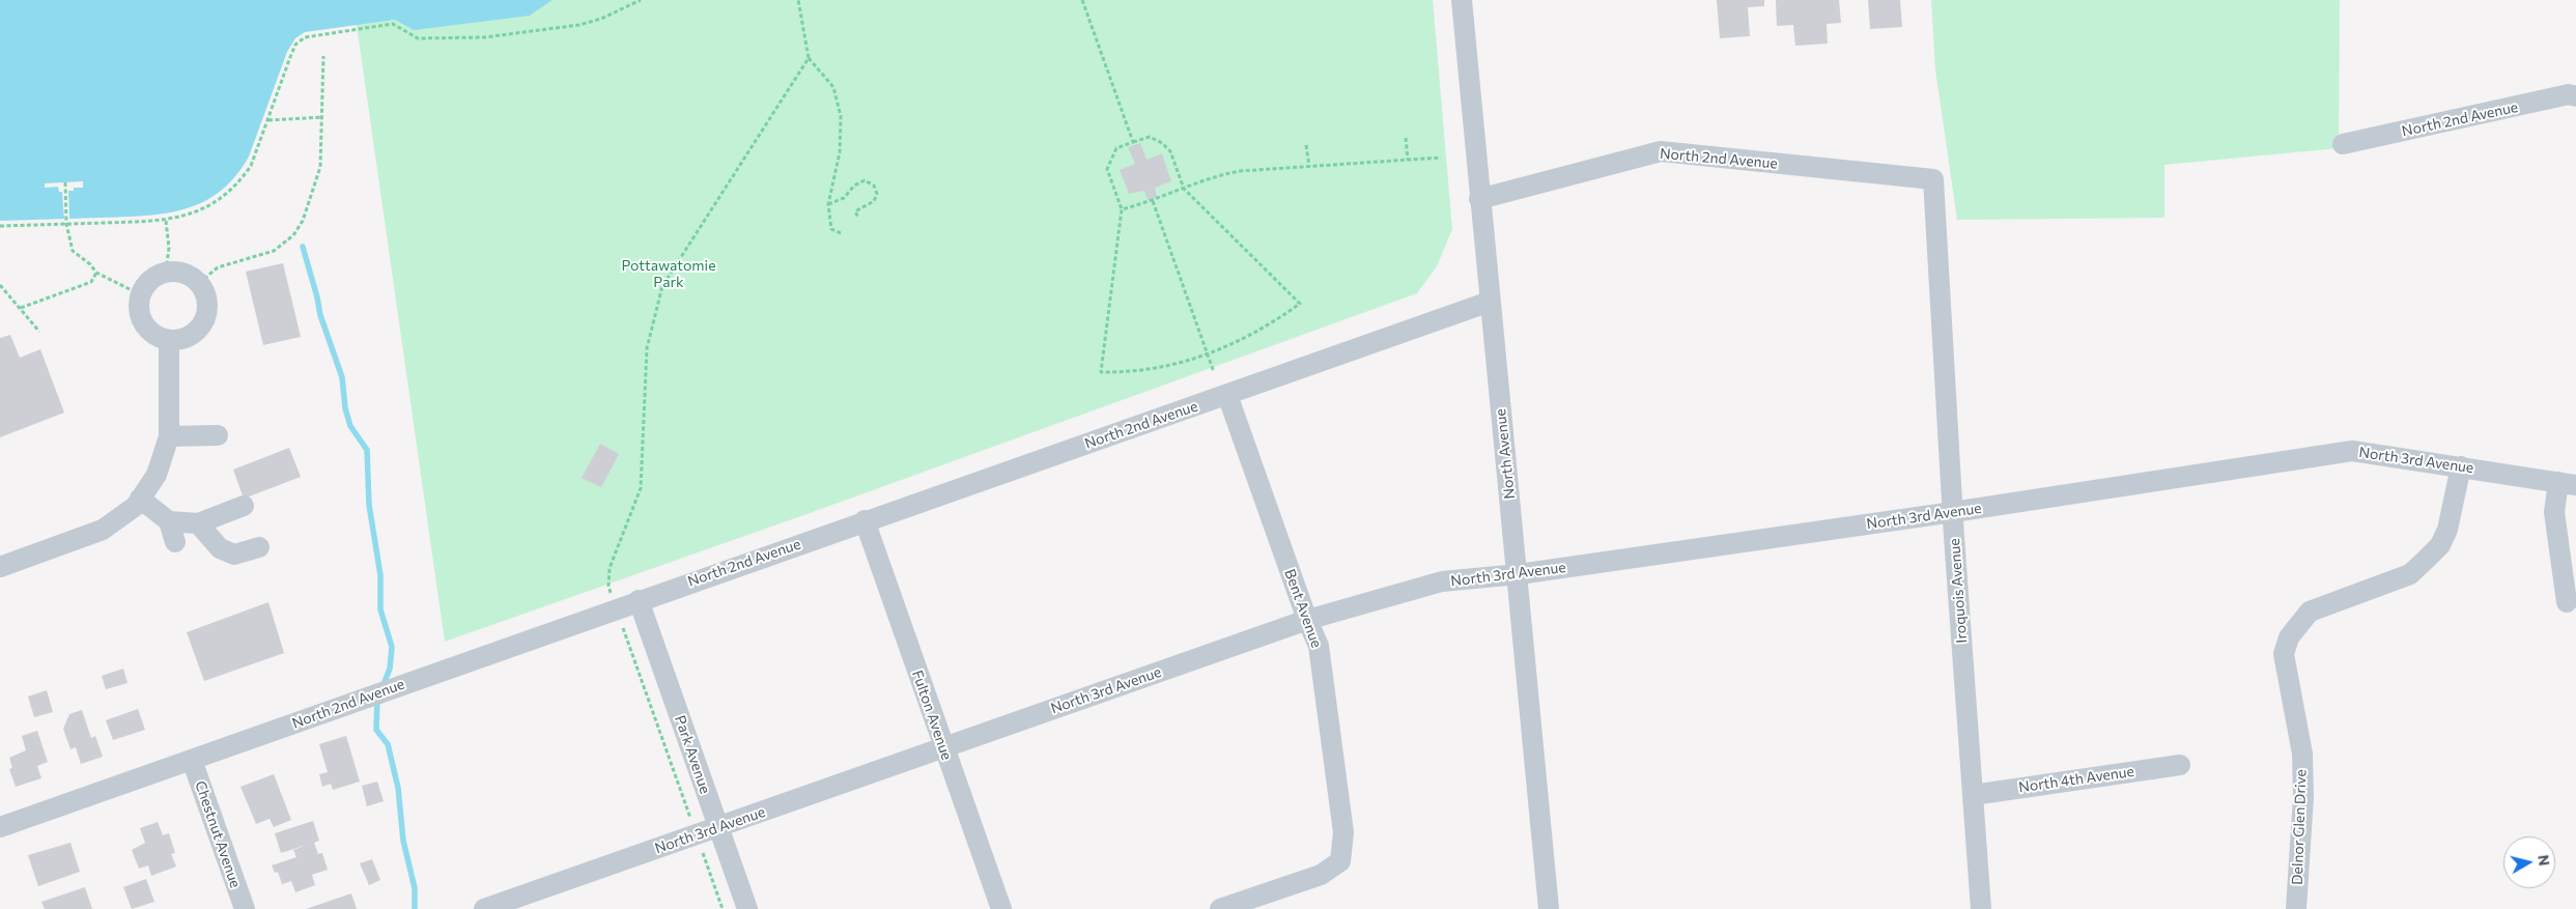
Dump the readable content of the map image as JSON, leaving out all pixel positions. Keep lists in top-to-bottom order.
{
  "streets": {
    "street": [
      "North 2nd Avenue",
      "North Avenue",
      "North 3rd Avenue",
      "Iroquois Avenue",
      "Bent Avenue",
      "Fulton Avenue",
      "Park Avenue",
      "North 4th Avenue",
      "Delnor Glen Drive",
      "Chestnut Avenue"
    ]
  },
  "crossings": [
    ["North 2nd Avenue", "North Avenue"],
    ["North 2nd Avenue", "Iroquois Avenue"],
    ["North 2nd Avenue", "Bent Avenue"],
    ["North 2nd Avenue", "Fulton Avenue"],
    ["North 2nd Avenue", "Park Avenue"],
    ["North 2nd Avenue", "Chestnut Avenue"],
    ["North Avenue", "North 3rd Avenue"],
    ["North 3rd Avenue", "Iroquois Avenue"],
    ["North 3rd Avenue", "Bent Avenue"],
    ["North 3rd Avenue", "Fulton Avenue"],
    ["North 3rd Avenue", "Park Avenue"],
    ["North 3rd Avenue", "Delnor Glen Drive"],
    ["Iroquois Avenue", "North 4th Avenue"]
  ],
  "parks": ["Pottawatomie Park"],
  "north": "right"
}
